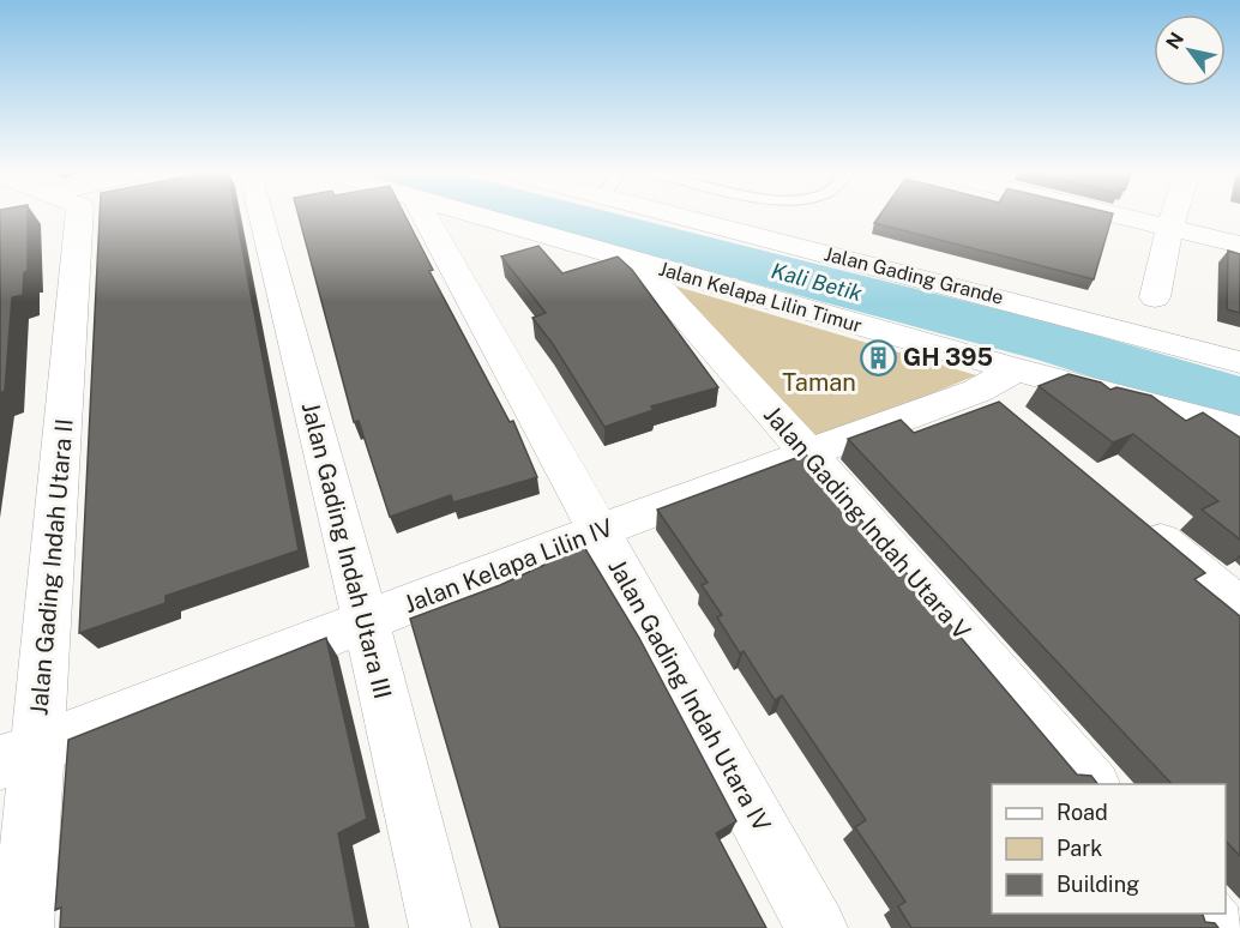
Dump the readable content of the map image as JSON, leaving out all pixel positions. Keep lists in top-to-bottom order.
{
  "streets": {
    "street": [
      "Jalan Gading Grande",
      "Jalan Kelapa Lilin Timur",
      "Jalan Gading Indah Utara V",
      "Jalan Gading Indah Utara III",
      "Jalan Kelapa Lilin IV",
      "Jalan Gading Indah Utara II",
      "Jalan Gading Indah Utara IV"
    ]
  },
  "crossings": [
    ["Jalan Kelapa Lilin Timur", "Jalan Gading Indah Utara V"],
    ["Jalan Kelapa Lilin Timur", "Jalan Kelapa Lilin IV"],
    ["Jalan Gading Indah Utara V", "Jalan Kelapa Lilin IV"],
    ["Jalan Gading Indah Utara III", "Jalan Kelapa Lilin IV"],
    ["Jalan Kelapa Lilin IV", "Jalan Gading Indah Utara II"],
    ["Jalan Kelapa Lilin IV", "Jalan Gading Indah Utara IV"]
  ],
  "water": ["Kali Betik"],
  "parks": ["Taman"],
  "places": {
    "building": ["GH 395"]
  },
  "legend": ["Road", "Park", "Building"],
  "north": "top left"
}
